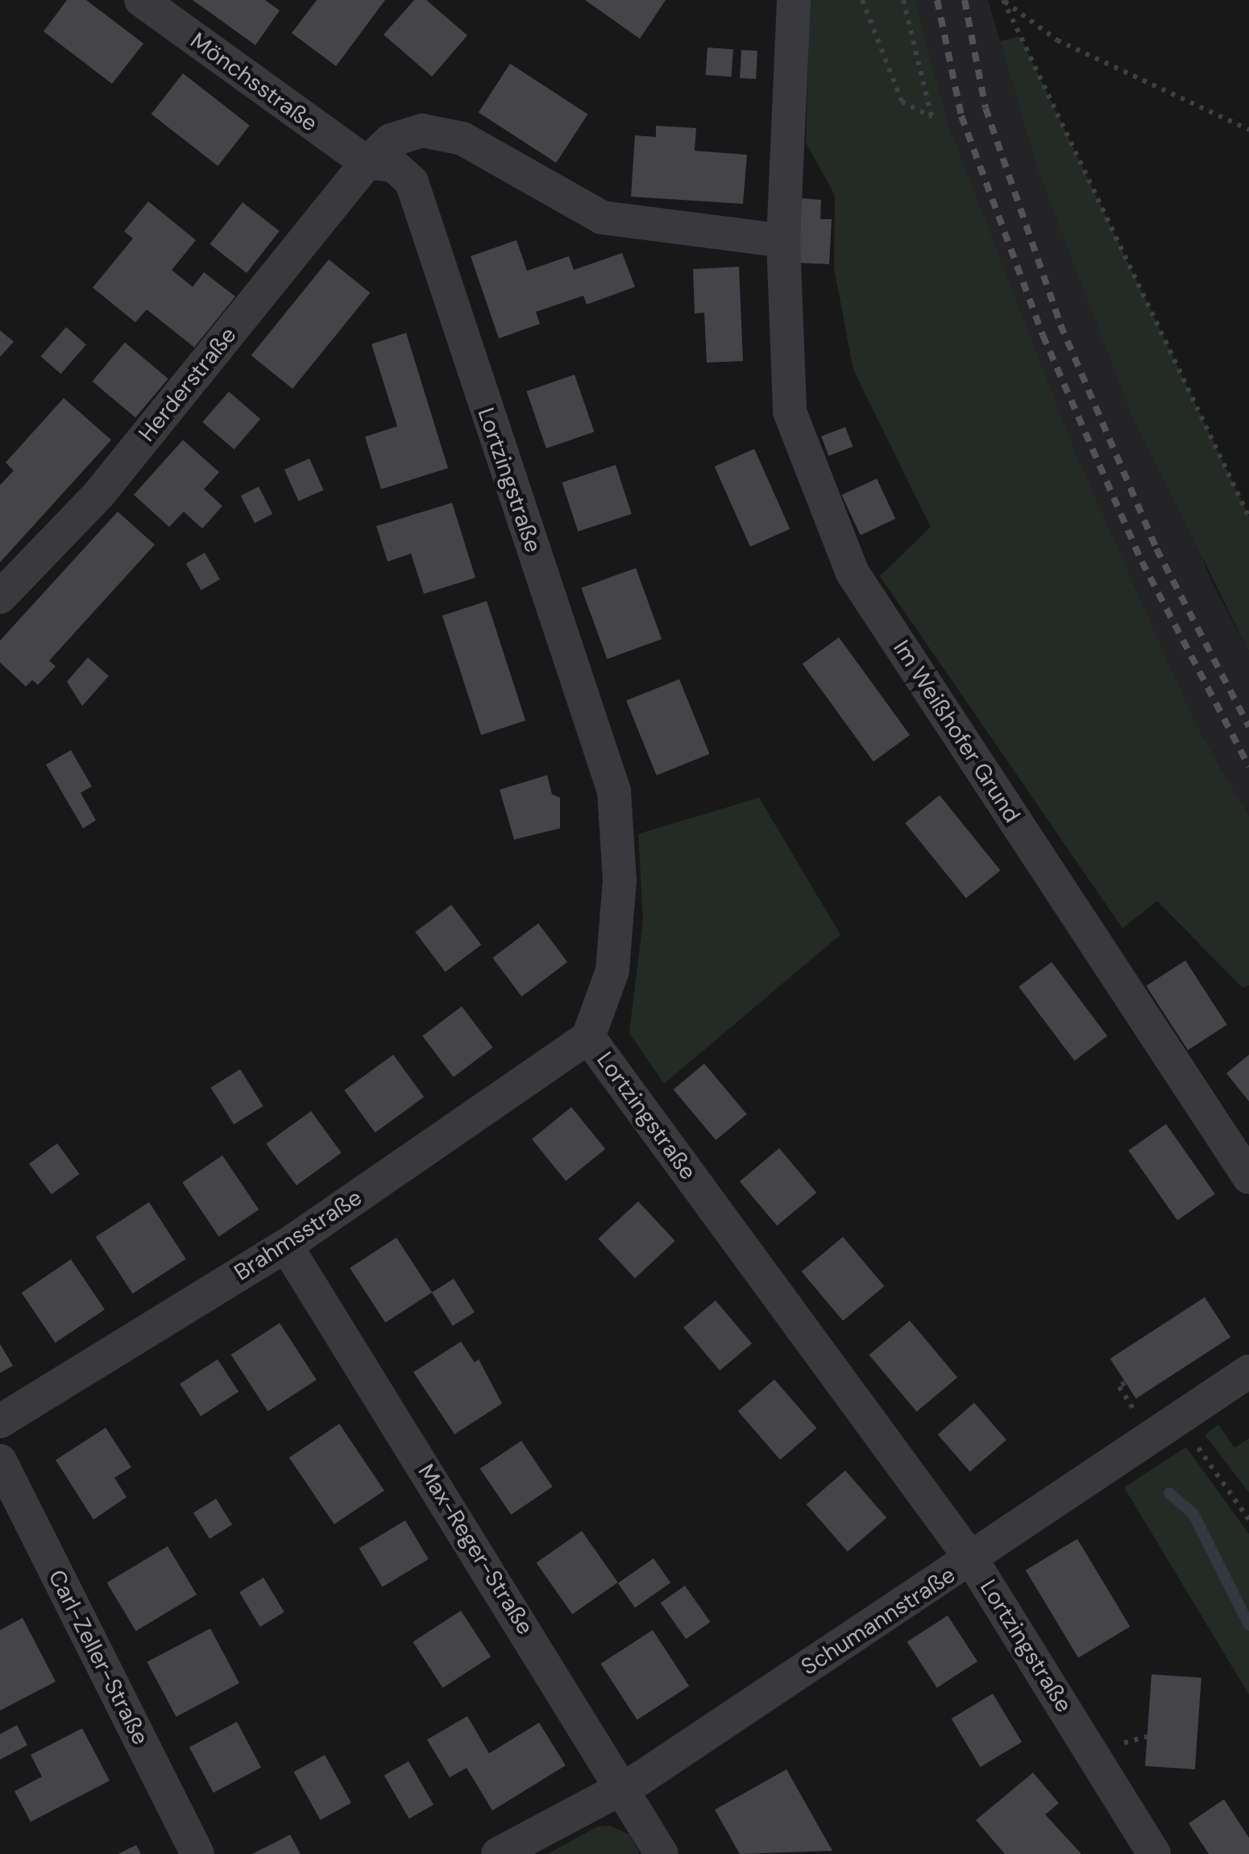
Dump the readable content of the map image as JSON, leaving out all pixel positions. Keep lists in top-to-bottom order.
{
  "streets": {
    "street": [
      "Mönchsstraße",
      "Herderstraße",
      "Lortzingstraße",
      "Im Weißhofer Grund",
      "Brahmsstraße",
      "Max-Reger-Straße",
      "Schumannstraße",
      "Carl-Zeller-Straße"
    ]
  },
  "crossings": [
    ["Mönchsstraße", "Herderstraße"],
    ["Mönchsstraße", "Lortzingstraße"],
    ["Herderstraße", "Lortzingstraße"],
    ["Lortzingstraße", "Brahmsstraße"],
    ["Lortzingstraße", "Schumannstraße"],
    ["Brahmsstraße", "Max-Reger-Straße"],
    ["Max-Reger-Straße", "Schumannstraße"]
  ]
}
